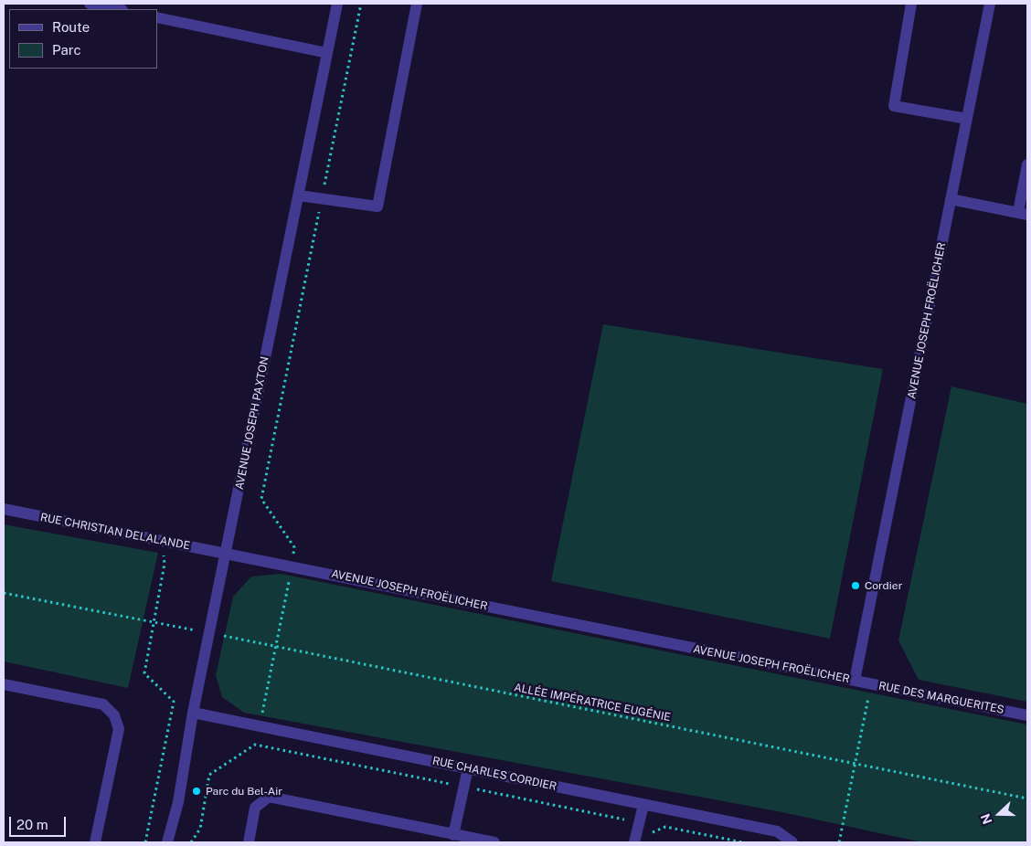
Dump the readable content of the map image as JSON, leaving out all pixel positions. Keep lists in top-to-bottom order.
{
  "streets": {
    "street": [
      "AVENUE JOSEPH FROËLICHER",
      "AVENUE JOSEPH PAXTON",
      "RUE CHRISTIAN DELALANDE",
      "RUE DES MARGUERITES",
      "RUE CHARLES CORDIER"
    ],
    "path": ["ALLÉE IMPÉRATRICE EUGÉNIE"]
  },
  "crossings": [
    ["AVENUE JOSEPH FROËLICHER", "AVENUE JOSEPH PAXTON"],
    ["AVENUE JOSEPH FROËLICHER", "RUE CHRISTIAN DELALANDE"],
    ["AVENUE JOSEPH FROËLICHER", "RUE DES MARGUERITES"],
    ["AVENUE JOSEPH PAXTON", "RUE CHRISTIAN DELALANDE"],
    ["AVENUE JOSEPH PAXTON", "ALLÉE IMPÉRATRICE EUGÉNIE"],
    ["AVENUE JOSEPH PAXTON", "RUE CHARLES CORDIER"]
  ],
  "places": ["Cordier", "Parc du Bel-Air"],
  "legend": ["Route", "Parc"],
  "scale_bar": "20 m",
  "north": "left"
}
